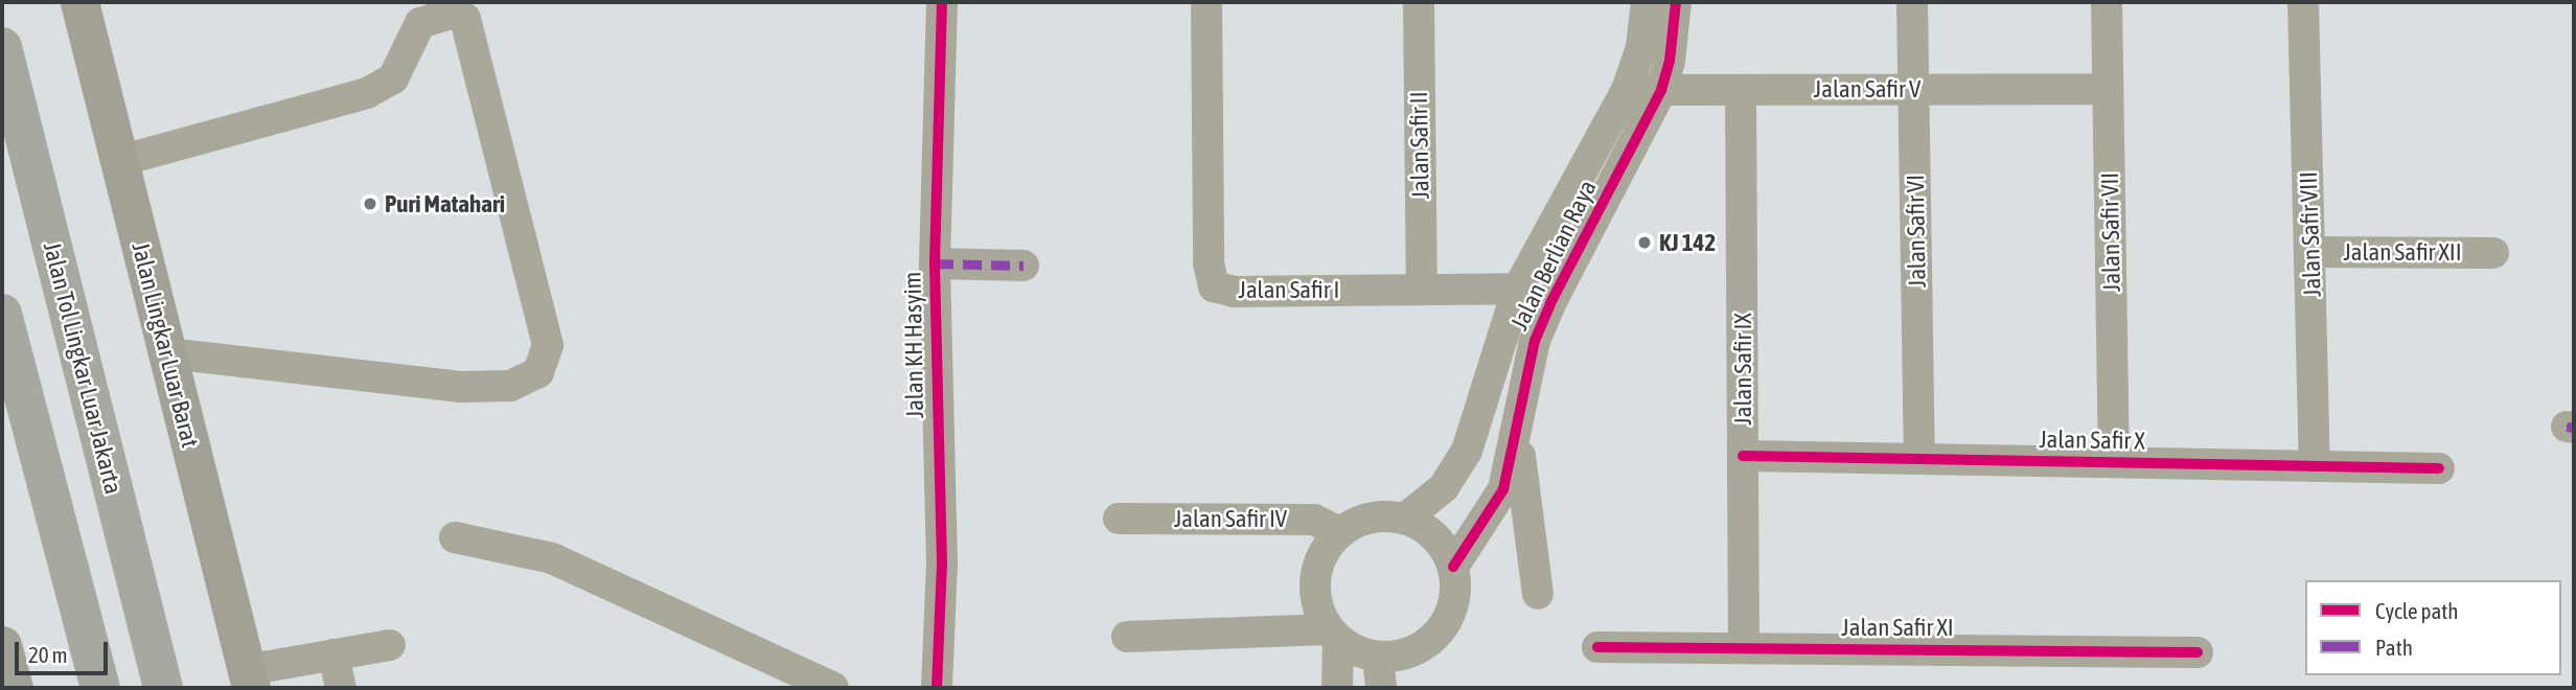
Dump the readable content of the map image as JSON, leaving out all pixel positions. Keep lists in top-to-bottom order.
{
  "streets": {
    "highway": ["Jalan Tol Lingkar Luar Jakarta"],
    "main road": ["Jalan Lingkar Luar Barat"],
    "street": [
      "Jalan Safir V",
      "Jalan Safir II",
      "Jalan Safir VI",
      "Jalan Safir VII",
      "Jalan Safir VIII",
      "Jalan Safir XII",
      "Jalan Berlian Raya",
      "Jalan Safir I",
      "Jalan KH Hasyim",
      "Jalan Safir IX",
      "Jalan Safir X",
      "Jalan Safir IV",
      "Jalan Safir XI"
    ]
  },
  "crossings": [
    ["Jalan Safir V", "Jalan Safir VI"],
    ["Jalan Safir V", "Jalan Safir VII"],
    ["Jalan Safir V", "Jalan Berlian Raya"],
    ["Jalan Safir V", "Jalan Safir IX"],
    ["Jalan Safir II", "Jalan Safir I"],
    ["Jalan Safir VI", "Jalan Safir X"],
    ["Jalan Safir VII", "Jalan Safir X"],
    ["Jalan Safir VIII", "Jalan Safir XII"],
    ["Jalan Safir VIII", "Jalan Safir X"],
    ["Jalan Berlian Raya", "Jalan Safir I"],
    ["Jalan Berlian Raya", "Jalan Safir IV"],
    ["Jalan Safir IX", "Jalan Safir X"],
    ["Jalan Safir IX", "Jalan Safir XI"]
  ],
  "places": ["Puri Matahari", "KJ 142"],
  "legend": ["Cycle path", "Path"],
  "scale_bar": "20 m"
}
